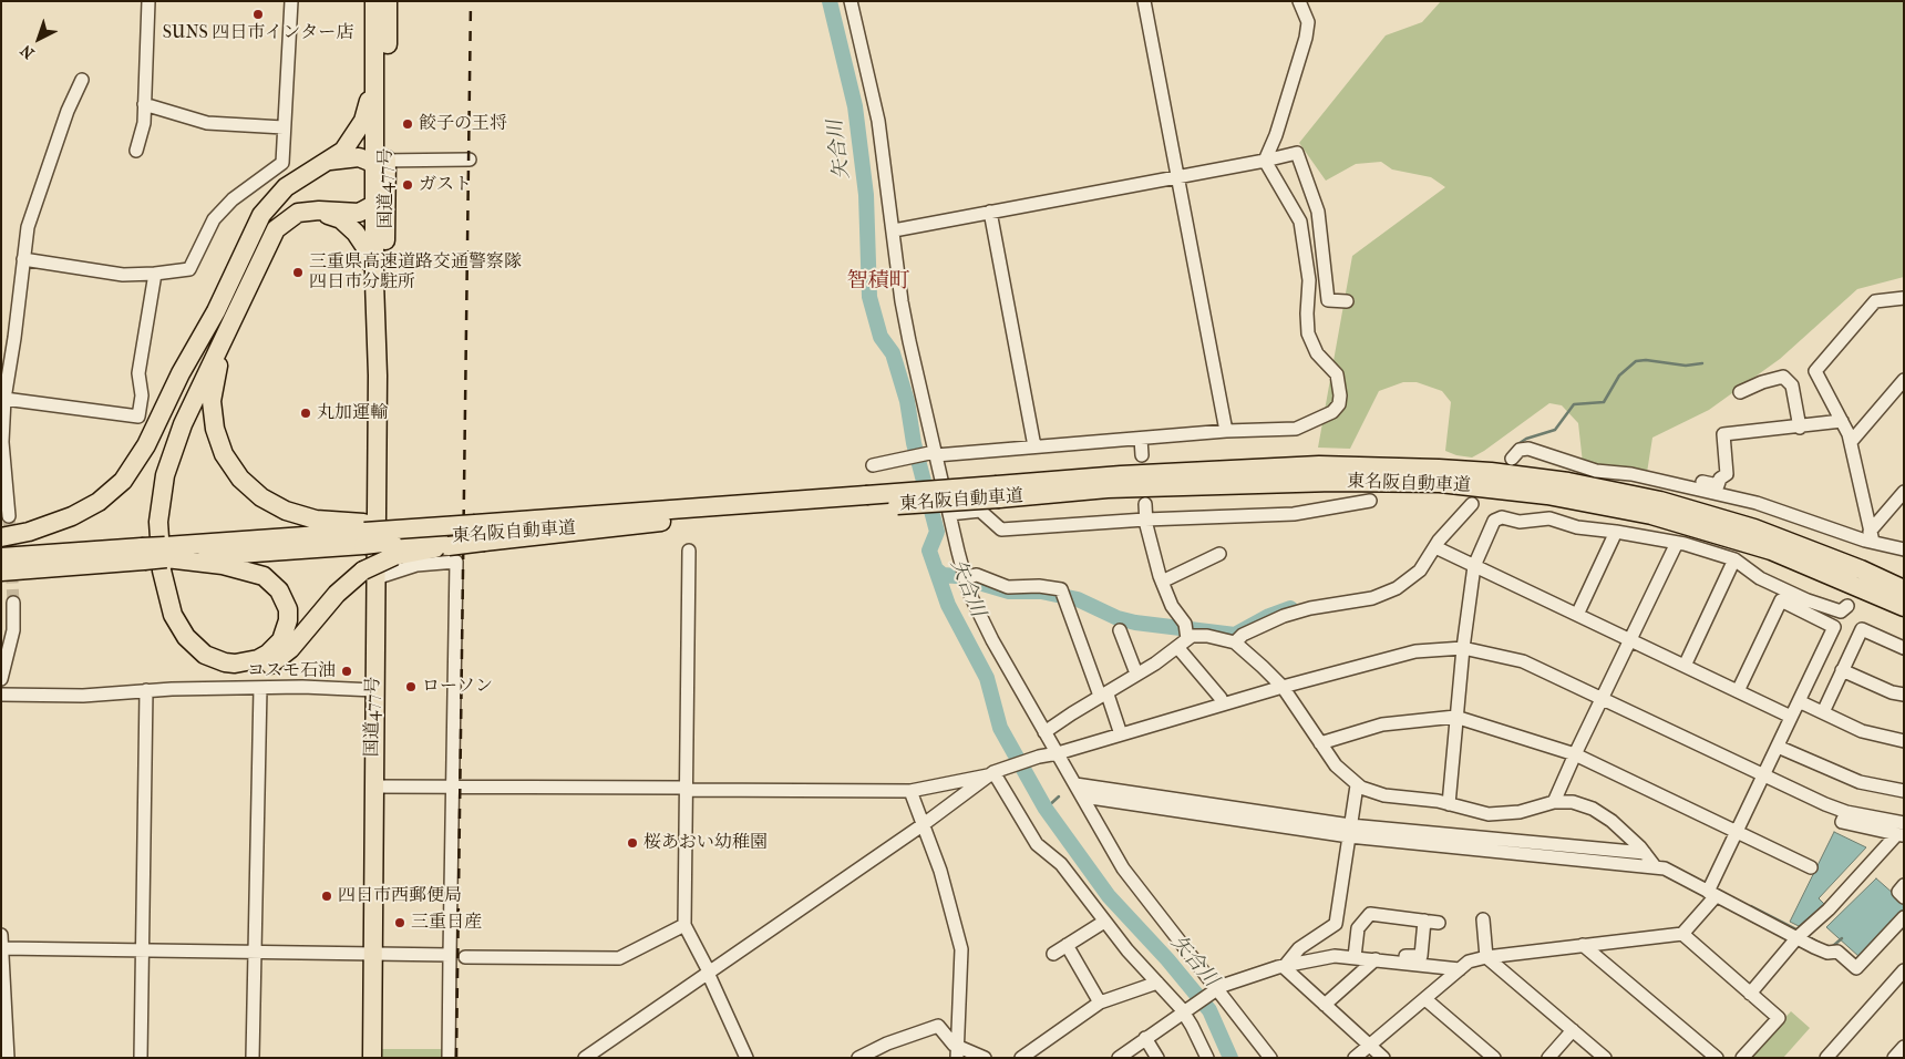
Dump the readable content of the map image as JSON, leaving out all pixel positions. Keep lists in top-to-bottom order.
{
  "streets": {
    "highway": ["国道477号", "東名阪自動車道"]
  },
  "districts": ["智積町"],
  "water": ["矢合川"],
  "places": [
    "SUNS 四日市インター店",
    "餃子の王将",
    "ガスト",
    "三重県高速道路交通警察隊 四日市分駐所",
    "丸加運輸",
    "コスモ石油",
    "ローソン",
    "桜あおい幼稚園",
    "四日市西郵便局",
    "三重日産"
  ],
  "north": "bottom left"
}
